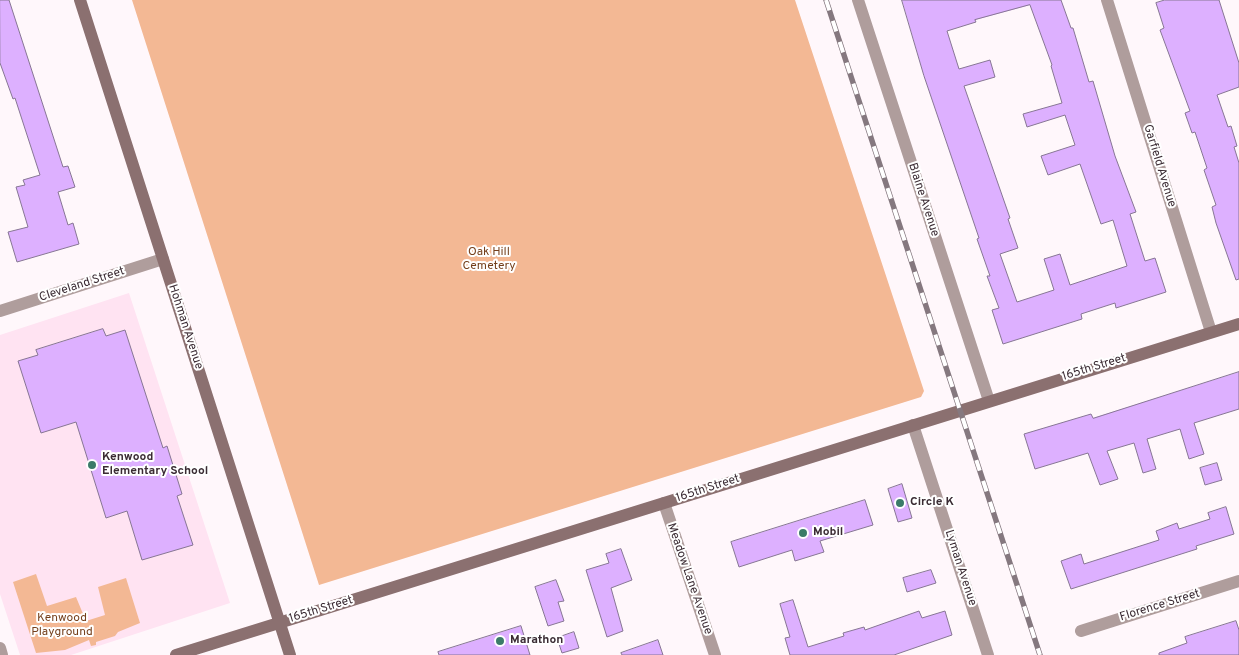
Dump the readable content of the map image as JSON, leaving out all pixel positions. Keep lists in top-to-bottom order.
{
  "streets": {
    "main road": ["Hohman Avenue", "165th Street"],
    "street": [
      "Garfield Avenue",
      "Blaine Avenue",
      "Cleveland Street",
      "Lyman Avenue",
      "Meadow Lane Avenue",
      "Florence Street"
    ]
  },
  "crossings": [
    ["Garfield Avenue", "165th Street"],
    ["Blaine Avenue", "165th Street"],
    ["Cleveland Street", "Hohman Avenue"],
    ["Hohman Avenue", "165th Street"],
    ["165th Street", "Lyman Avenue"],
    ["165th Street", "Meadow Lane Avenue"]
  ],
  "parks": ["Oak Hill Cemetery", "Kenwood Playground"],
  "places": [
    "Kenwood Elementary School",
    "Circle K",
    "Mobil",
    "Marathon"
  ]
}
